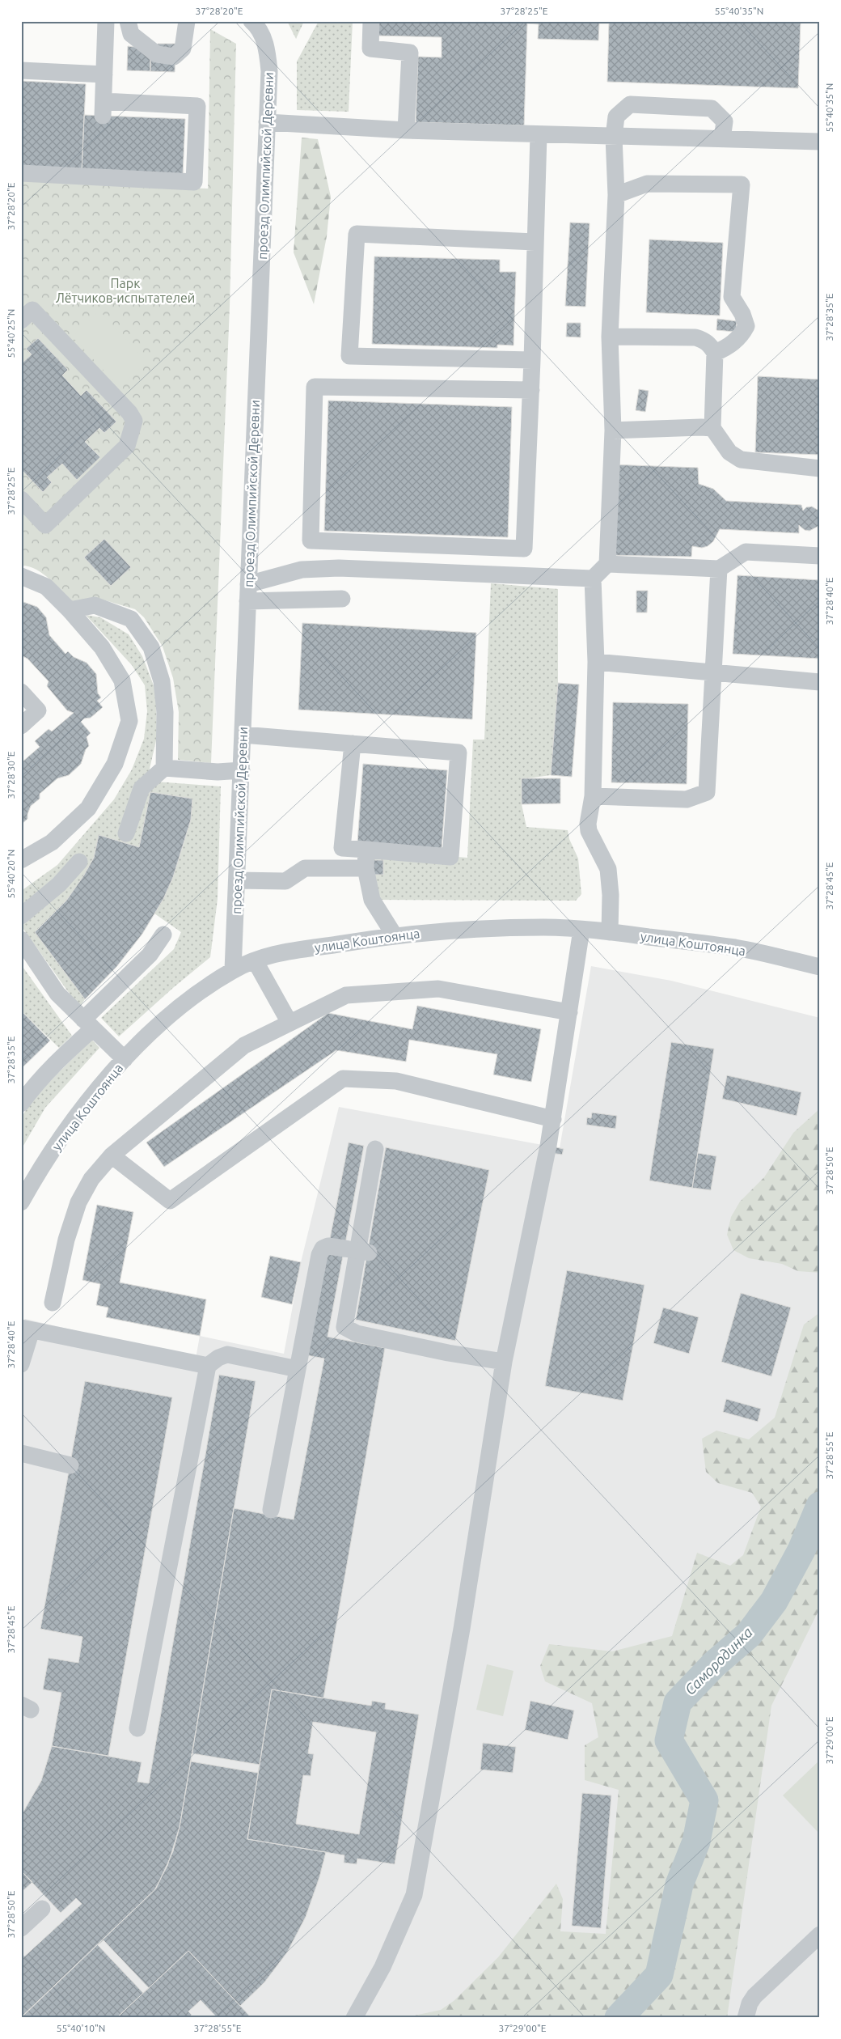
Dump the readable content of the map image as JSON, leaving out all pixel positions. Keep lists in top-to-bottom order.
{
  "streets": {
    "street": ["проезд Олимпийской Деревни", "улица Коштоянца"]
  },
  "crossings": [
    ["проезд Олимпийской Деревни", "улица Коштоянца"]
  ],
  "water": ["Самородинка"],
  "parks": ["Парк Лётчиков-испытателей"],
  "coordinates": [
    "37°28'20\"E",
    "37°28'25\"E",
    "55°40'35\"N",
    "37°28'35\"E",
    "55°40'25\"N",
    "37°28'40\"E",
    "37°28'30\"E",
    "55°40'20\"N",
    "37°28'45\"E",
    "37°28'50\"E",
    "37°28'55\"E",
    "37°29'00\"E",
    "55°40'10\"N"
  ]
}
